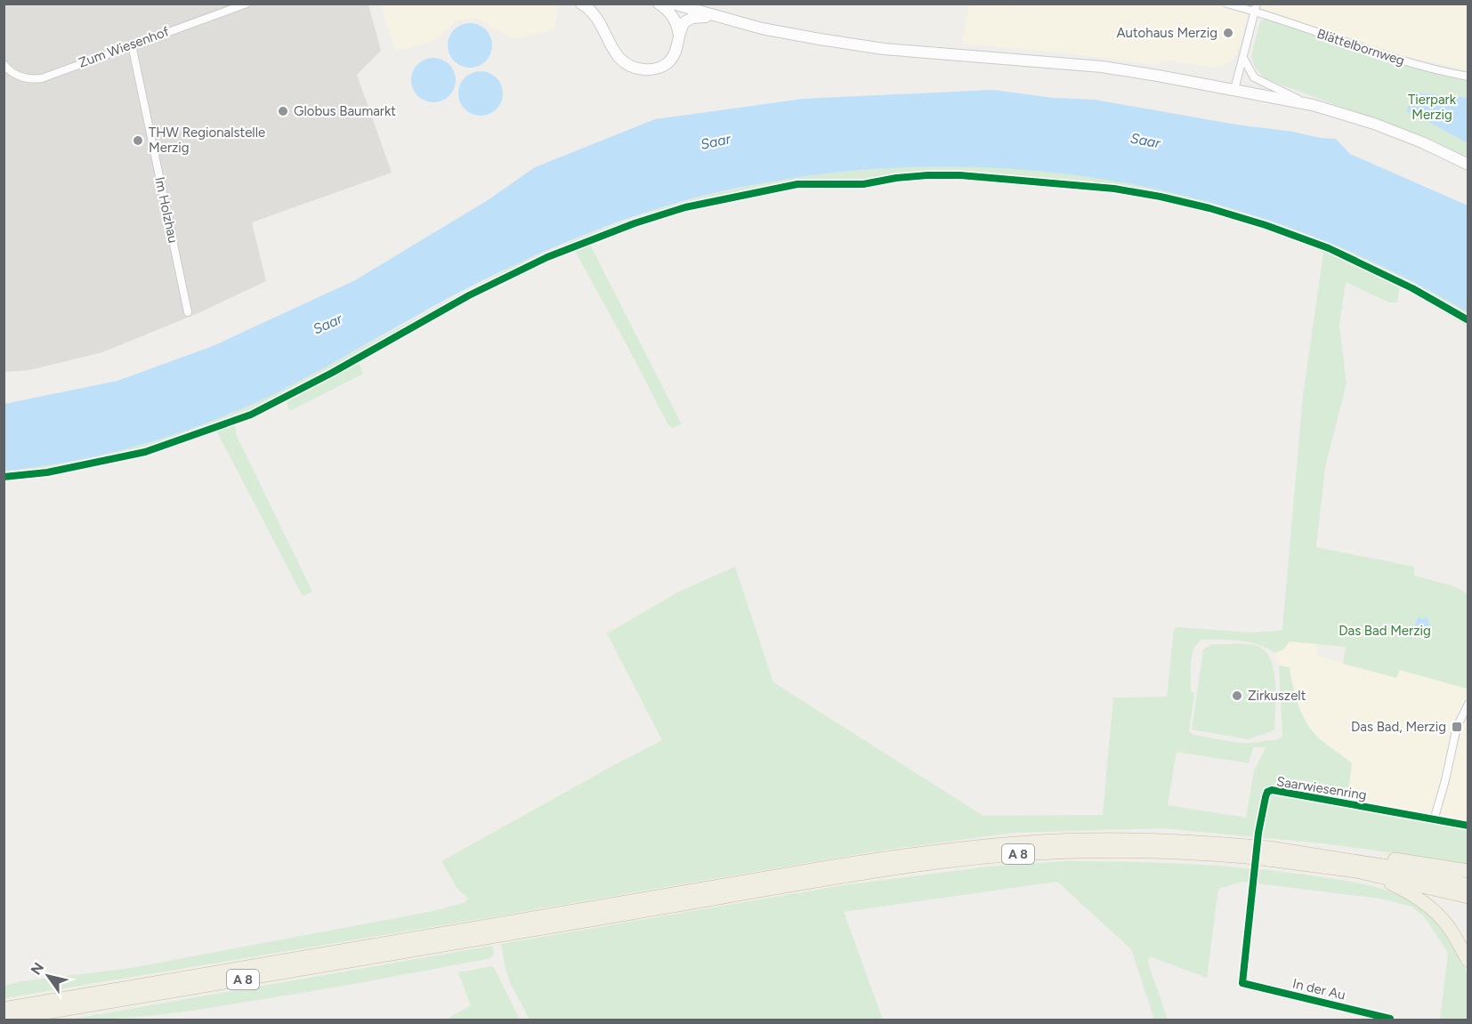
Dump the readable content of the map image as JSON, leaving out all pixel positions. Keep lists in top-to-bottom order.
{
  "streets": {
    "highway": ["A 8"],
    "street": [
      "Zum Wiesenhof",
      "Blättelbornweg",
      "Im Holzhau",
      "Saarwiesenring",
      "In der Au"
    ]
  },
  "crossings": [
    ["Zum Wiesenhof", "Im Holzhau"],
    ["Saarwiesenring", "In der Au"]
  ],
  "water": ["Saar"],
  "parks": ["Tierpark Merzig", "Das Bad Merzig"],
  "places": {
    "other": [
      "Autohaus Merzig",
      "Globus Baumarkt",
      "THW Regionalstelle Merzig",
      "Zirkuszelt"
    ],
    "transit": ["Das Bad, Merzig"]
  },
  "north": "top left"
}
